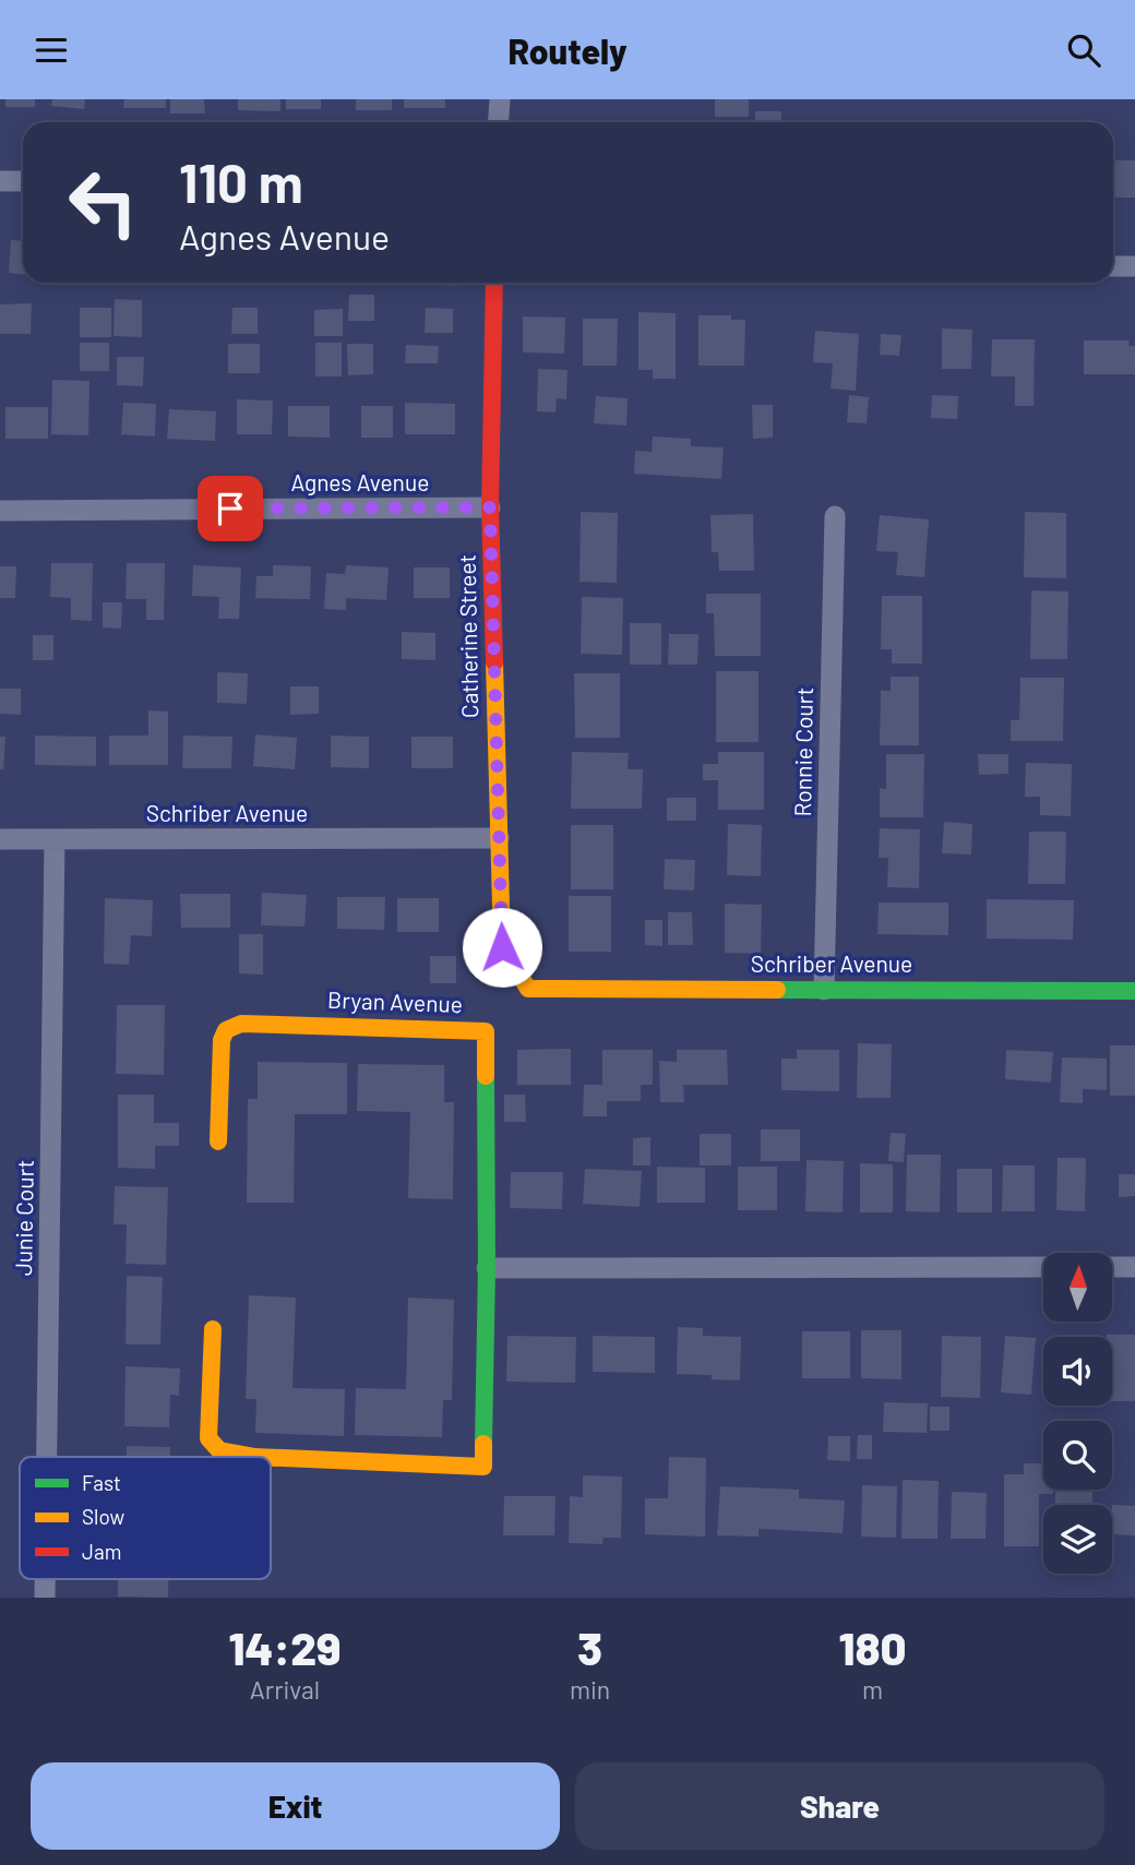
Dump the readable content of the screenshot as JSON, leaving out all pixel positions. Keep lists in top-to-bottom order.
{
  "streets": {
    "street": [
      "Agnes Avenue",
      "Catherine Street",
      "Ronnie Court",
      "Schriber Avenue",
      "Bryan Avenue",
      "Junie Court"
    ]
  },
  "crossings": [
    ["Agnes Avenue", "Catherine Street"],
    ["Catherine Street", "Schriber Avenue"],
    ["Ronnie Court", "Schriber Avenue"],
    ["Schriber Avenue", "Junie Court"]
  ],
  "legend": ["Fast", "Slow", "Jam"],
  "north": "top",
  "page": {
    "header": "Routely",
    "turn": ["110 m", "Agnes Avenue"],
    "eta": [
      "14:29",
      "Arrival",
      "3",
      "min",
      "180",
      "m"
    ],
    "buttons": ["Exit", "Share"]
  }
}
